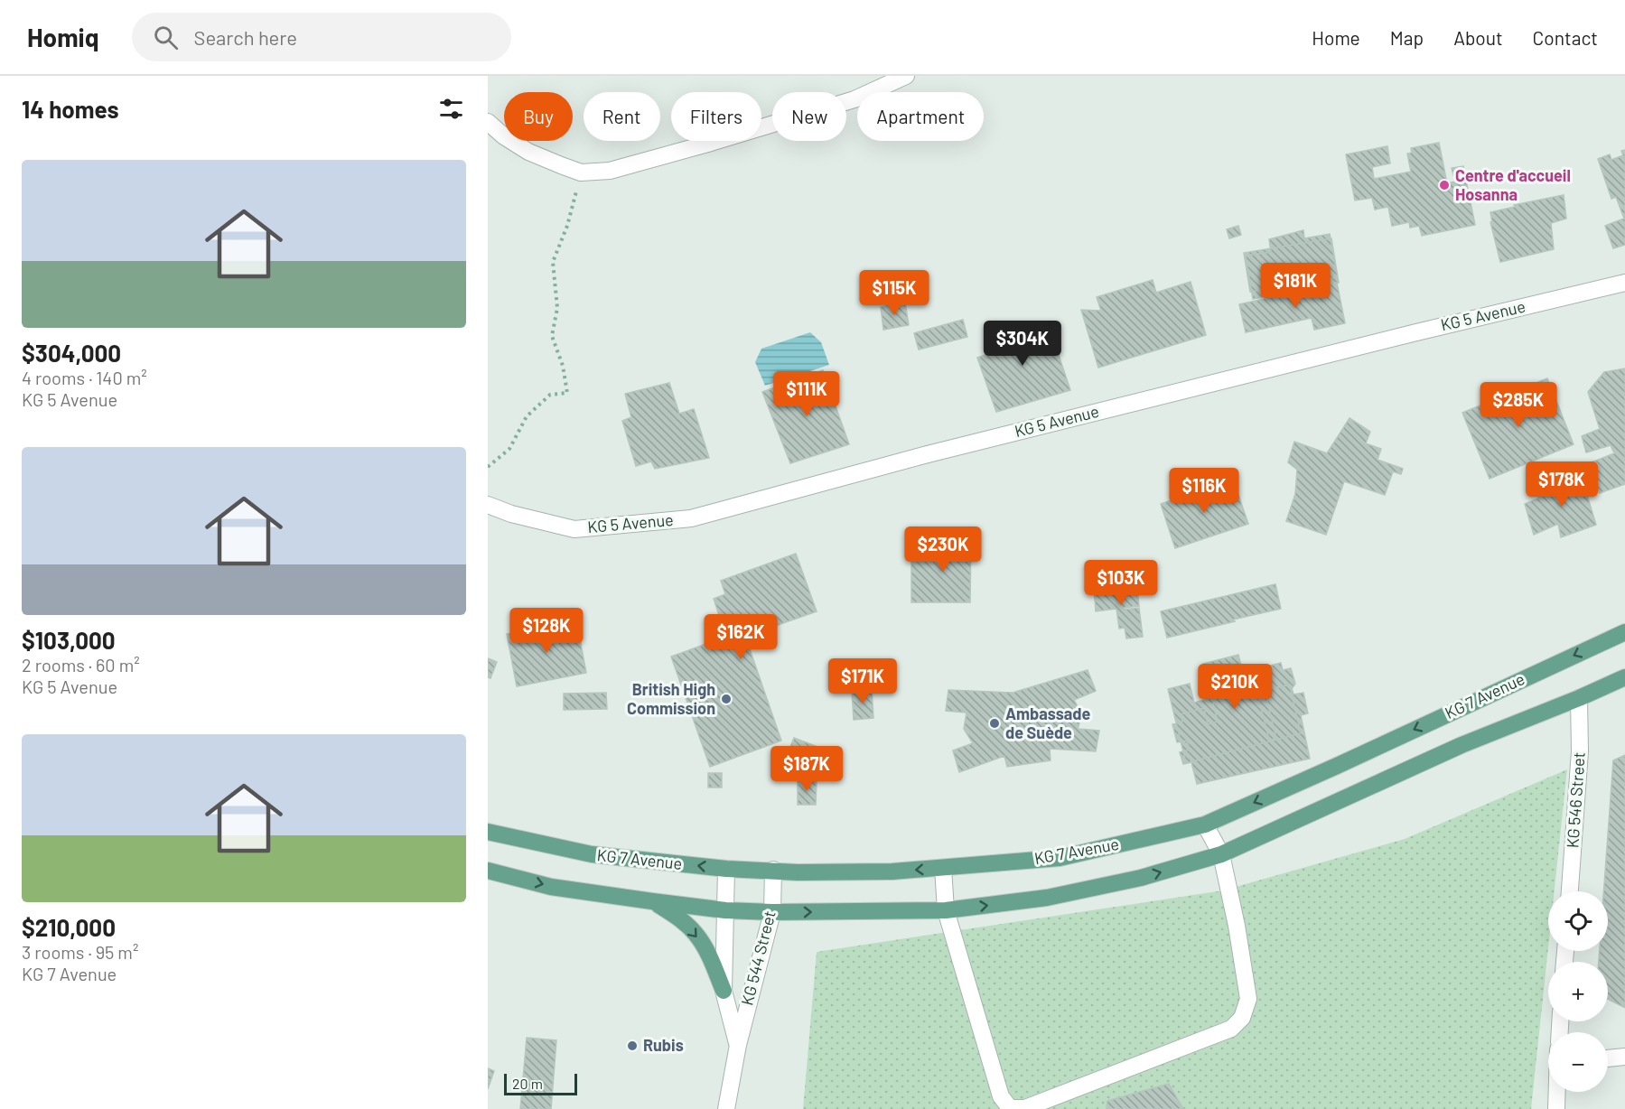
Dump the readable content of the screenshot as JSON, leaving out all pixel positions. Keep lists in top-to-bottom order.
{
  "streets": {
    "main road": ["KG 7 Avenue"],
    "street": ["KG 5 Avenue", "KG 546 Street", "KG 544 Street"]
  },
  "crossings": [
    ["KG 7 Avenue", "KG 544 Street"]
  ],
  "places": [
    "Centre d'accueil Hosanna",
    "British High Commission",
    "Ambassade de Suède",
    "Rubis"
  ],
  "scale_bar": "20 m",
  "page": {
    "header": "Homiq",
    "search": "Search here",
    "nav": [
      "Home",
      "Map",
      "About",
      "Contact"
    ],
    "heading": "14 homes",
    "chip": [
      "Buy",
      "Rent",
      "Filters",
      "New",
      "Apartment"
    ],
    "list": [
      {
        "name": "$304,000",
        "note": "4 rooms · 140 m² · KG 5 Avenue"
      },
      {
        "name": "$103,000",
        "note": "2 rooms · 60 m² · KG 5 Avenue"
      },
      {
        "name": "$210,000",
        "note": "3 rooms · 95 m² · KG 7 Avenue"
      }
    ],
    "price": [
      "$181K",
      "$115K",
      "$304K",
      "$111K",
      "$285K",
      "$178K",
      "$116K",
      "$230K",
      "$103K",
      "$128K",
      "$162K",
      "$171K",
      "$210K",
      "$187K"
    ],
    "map_buttons": ["+", "−"],
    "scale": "20 m"
  }
}
